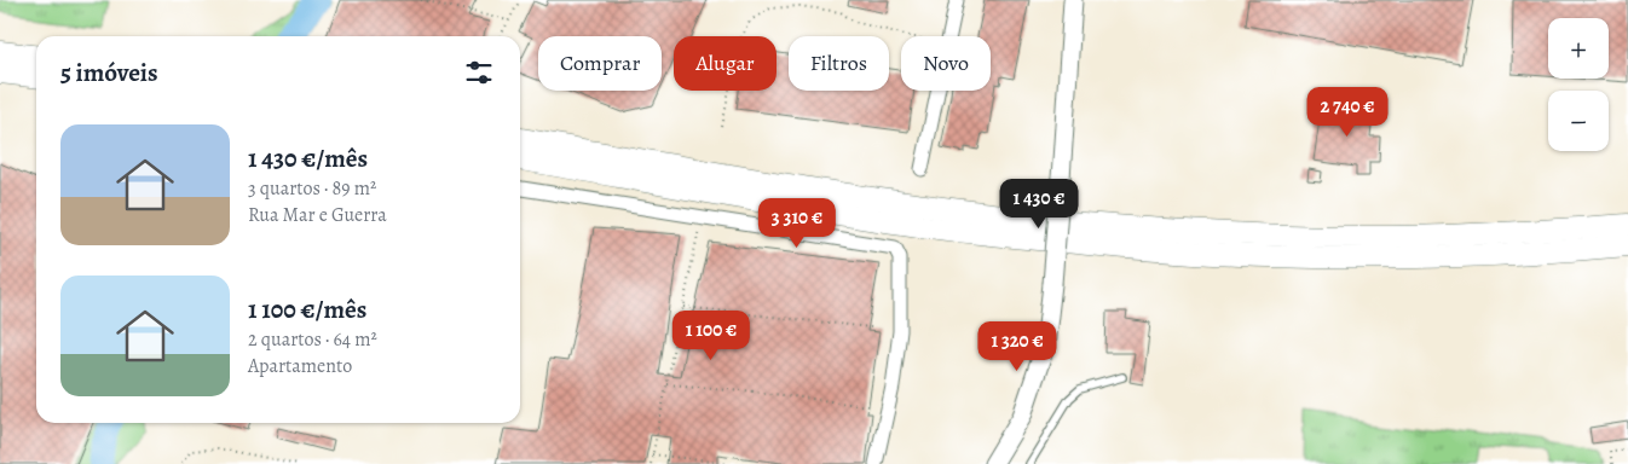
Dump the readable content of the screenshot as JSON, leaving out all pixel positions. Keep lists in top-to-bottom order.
{
  "page": {
    "map_buttons": ["+", "−"],
    "chip": [
      "Comprar",
      "Alugar",
      "Filtros",
      "Novo"
    ],
    "heading": "5 imóveis",
    "price": [
      "2 740 €",
      "1 430 €",
      "3 310 €",
      "1 100 €",
      "1 320 €"
    ],
    "list": [
      {
        "name": "1 430 €/mês",
        "note": "3 quartos · 89 m² · Rua Mar e Guerra"
      },
      {
        "name": "1 100 €/mês",
        "note": "2 quartos · 64 m² · Apartamento"
      }
    ]
  }
}
